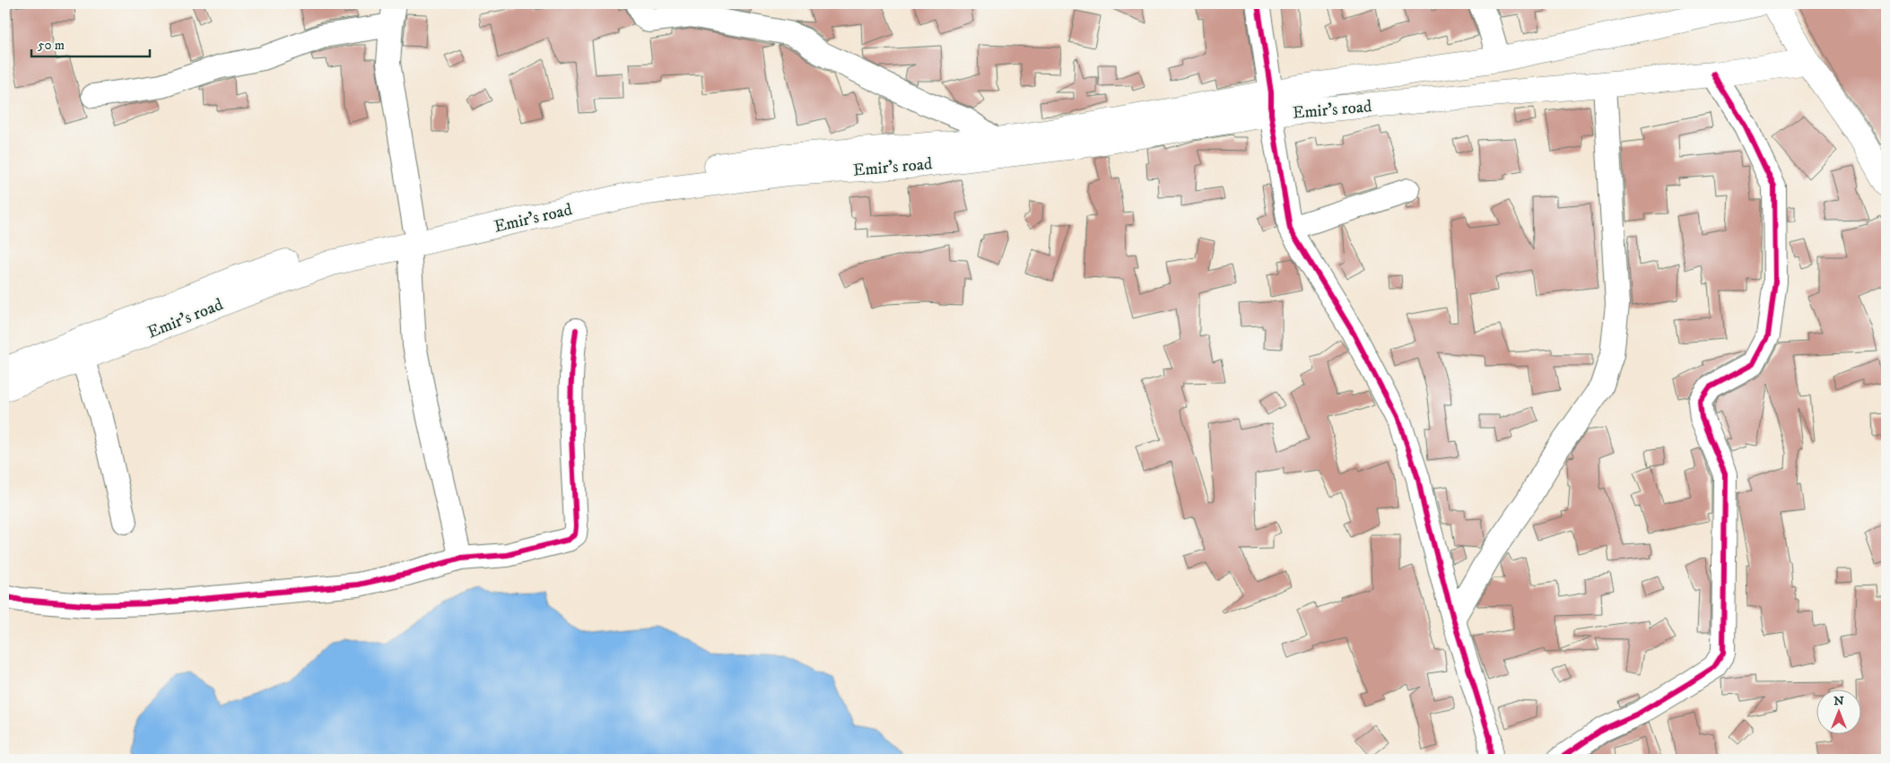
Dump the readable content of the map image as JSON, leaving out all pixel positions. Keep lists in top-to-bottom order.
{
  "streets": {
    "main road": ["Emir's road"]
  },
  "scale_bar": "50 m",
  "north": "top"
}
